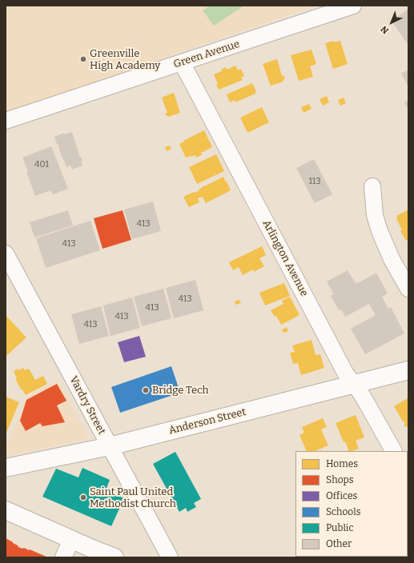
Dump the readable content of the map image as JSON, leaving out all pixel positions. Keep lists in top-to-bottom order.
{
  "streets": {
    "main road": ["Anderson Street"],
    "street": ["Green Avenue", "Arlington Avenue", "Vardry Street"]
  },
  "crossings": [
    ["Green Avenue", "Arlington Avenue"],
    ["Arlington Avenue", "Anderson Street"],
    ["Vardry Street", "Anderson Street"]
  ],
  "places": ["Greenville High Academy", "Bridge Tech", "Saint Paul United Methodist Church"],
  "house_numbers": [
    "401",
    "113",
    "413",
    "413",
    "413",
    "413",
    "413",
    "413"
  ],
  "legend": [
    "Homes",
    "Shops",
    "Offices",
    "Schools",
    "Public",
    "Other"
  ],
  "north": "bottom left"
}
